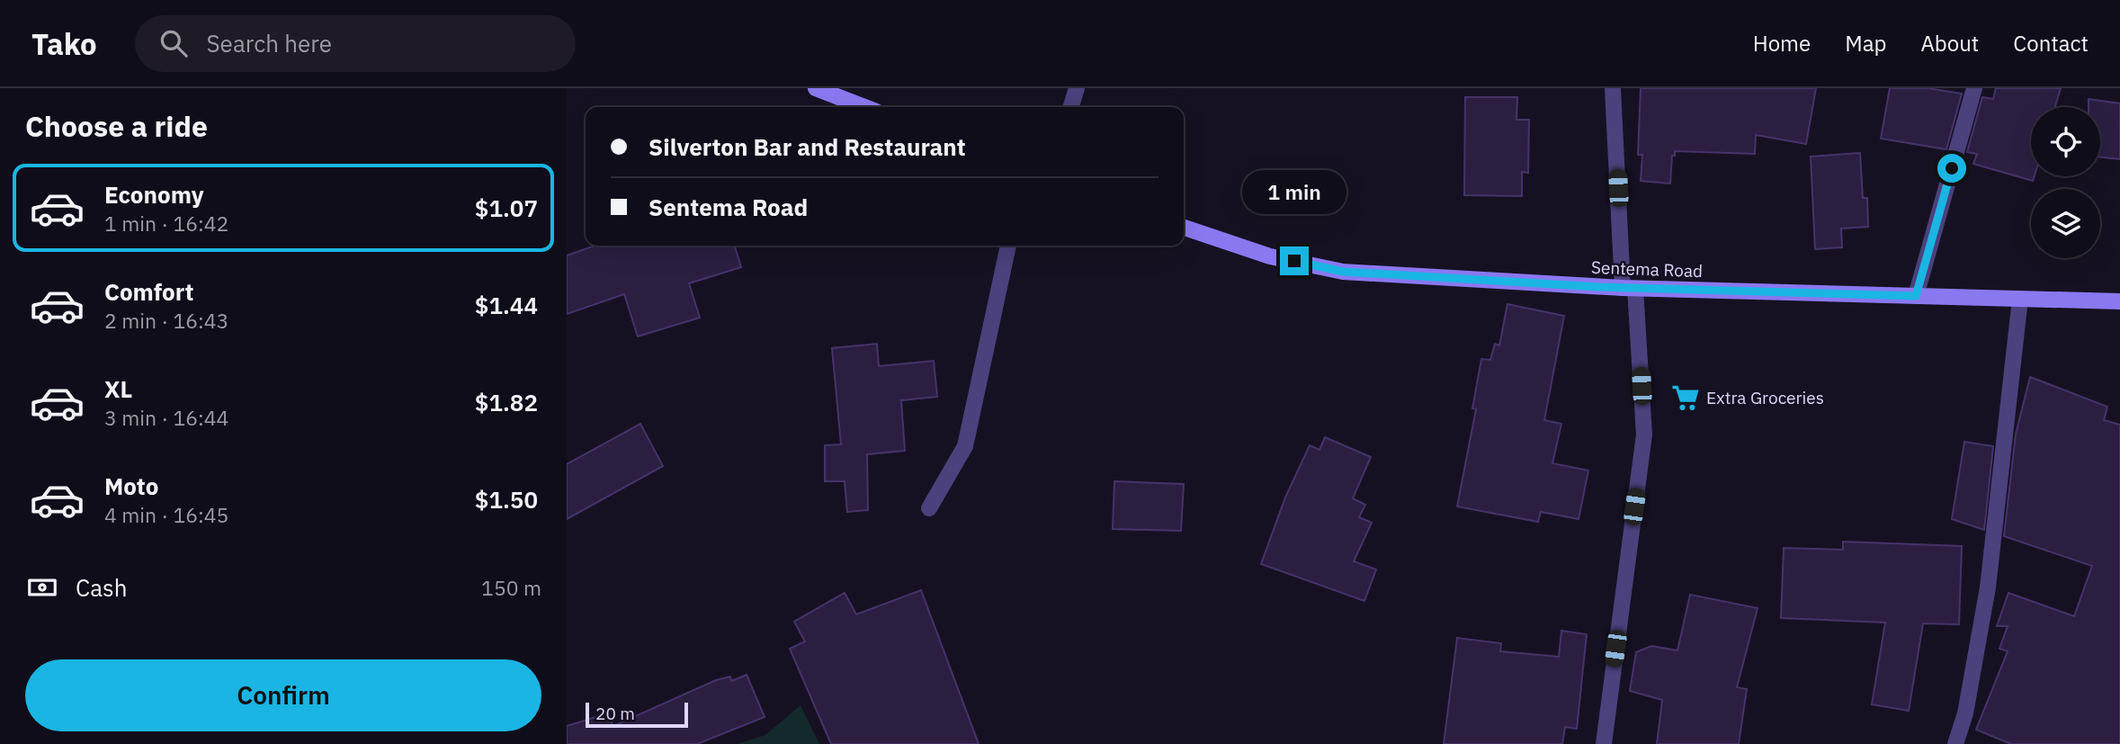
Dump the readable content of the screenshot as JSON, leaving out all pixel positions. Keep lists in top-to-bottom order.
{
  "streets": {
    "main road": ["Sentema Road"]
  },
  "places": {
    "supermarket": ["Extra Groceries"]
  },
  "scale_bar": "20 m",
  "page": {
    "header": "Tako",
    "search": "Search here",
    "nav": [
      "Home",
      "Map",
      "About",
      "Contact"
    ],
    "heading": "Choose a ride",
    "banner": ["Silverton Bar and Restaurant", "Sentema Road"],
    "list": [
      {
        "name": "Economy",
        "note": "1 min · 16:42",
        "value": "$1.07"
      },
      {
        "name": "Comfort",
        "note": "2 min · 16:43",
        "value": "$1.44"
      },
      {
        "name": "XL",
        "note": "3 min · 16:44",
        "value": "$1.82"
      },
      {
        "name": "Moto",
        "note": "4 min · 16:45",
        "value": "$1.50"
      }
    ],
    "bubble": "1 min",
    "pay": ["Cash", "150 m"],
    "buttons": "Confirm",
    "scale": "20 m"
  }
}
